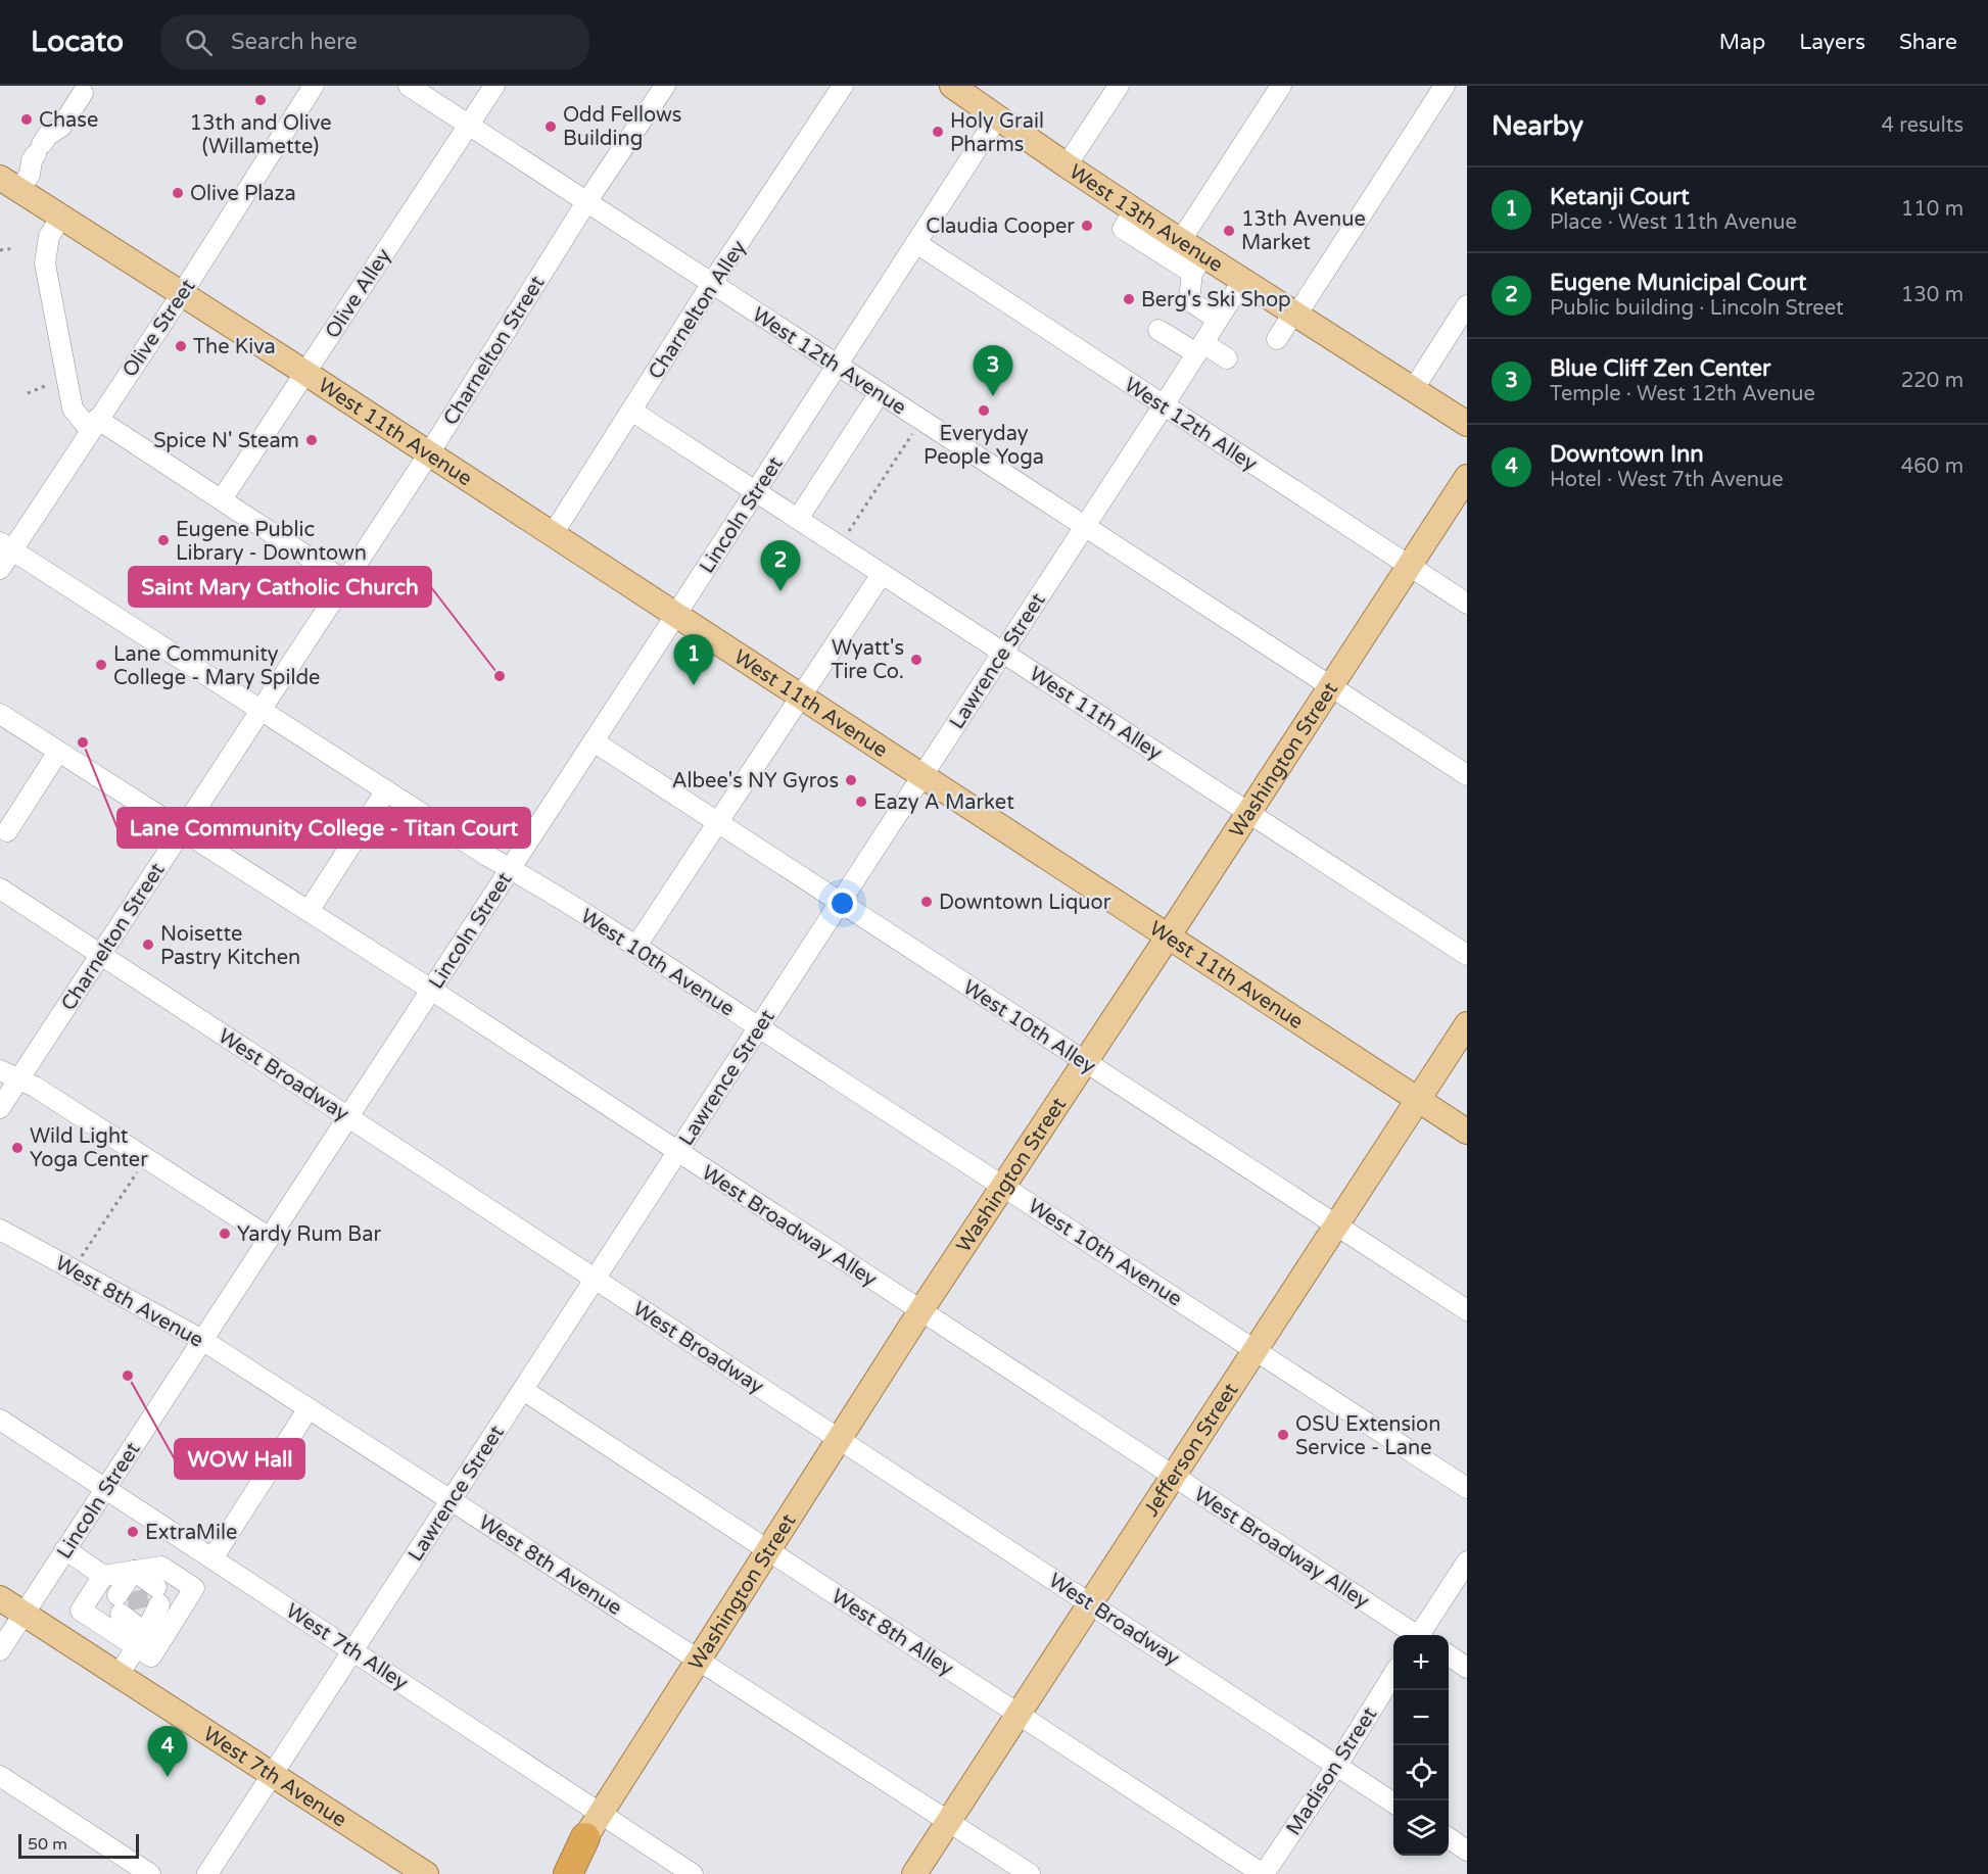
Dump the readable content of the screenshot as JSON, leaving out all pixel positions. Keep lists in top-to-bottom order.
{
  "streets": {
    "main road": [
      "West 13th Avenue",
      "West 11th Avenue",
      "Washington Street",
      "Jefferson Street",
      "West 7th Avenue"
    ],
    "street": [
      "Olive Alley",
      "Charnelton Alley",
      "Olive Street",
      "Charnelton Street",
      "West 12th Avenue",
      "West 12th Alley",
      "Lincoln Street",
      "Lawrence Street",
      "West 11th Alley",
      "West 10th Avenue",
      "West 10th Alley",
      "West Broadway",
      "West Broadway Alley",
      "West 8th Avenue",
      "West 8th Alley",
      "West 7th Alley",
      "Madison Street"
    ]
  },
  "crossings": [
    ["West 13th Avenue", "Lincoln Street"],
    ["West 13th Avenue", "Lawrence Street"],
    ["Olive Alley", "West 12th Avenue"],
    ["Olive Alley", "West 11th Avenue"],
    ["Charnelton Alley", "West 12th Avenue"],
    ["Charnelton Alley", "West 11th Avenue"],
    ["Charnelton Alley", "West 11th Alley"],
    ["Olive Street", "West 11th Avenue"],
    ["Olive Street", "West 10th Avenue"],
    ["Charnelton Street", "West 12th Avenue"],
    ["Charnelton Street", "West 11th Avenue"],
    ["Charnelton Street", "West 10th Avenue"],
    ["Charnelton Street", "West Broadway"],
    ["Charnelton Street", "West Broadway Alley"],
    ["West 12th Avenue", "Lincoln Street"],
    ["West 12th Avenue", "Lawrence Street"],
    ["West 12th Avenue", "Washington Street"],
    ["West 12th Alley", "Lincoln Street"],
    ["West 12th Alley", "Lawrence Street"],
    ["West 12th Alley", "Washington Street"],
    ["West 11th Avenue", "Lincoln Street"],
    ["West 11th Avenue", "Lawrence Street"],
    ["West 11th Avenue", "Washington Street"],
    ["West 11th Avenue", "Jefferson Street"],
    ["Lincoln Street", "West 11th Alley"],
    ["Lincoln Street", "West 10th Avenue"],
    ["Lincoln Street", "West 10th Alley"],
    ["Lincoln Street", "West Broadway"],
    ["Lincoln Street", "West Broadway Alley"],
    ["Lincoln Street", "West 8th Avenue"],
    ["Lincoln Street", "West 7th Alley"],
    ["Lincoln Street", "West 7th Avenue"],
    ["Lawrence Street", "West 11th Alley"],
    ["Lawrence Street", "West 10th Avenue"],
    ["Lawrence Street", "West 10th Alley"],
    ["Lawrence Street", "West Broadway"],
    ["Lawrence Street", "West Broadway Alley"],
    ["Lawrence Street", "West 8th Avenue"],
    ["Lawrence Street", "West 8th Alley"],
    ["Lawrence Street", "West 7th Alley"],
    ["Lawrence Street", "West 7th Avenue"],
    ["West 11th Alley", "Washington Street"],
    ["Washington Street", "West 10th Avenue"],
    ["Washington Street", "West 10th Alley"],
    ["Washington Street", "West Broadway"],
    ["Washington Street", "West Broadway Alley"],
    ["Washington Street", "West 8th Avenue"],
    ["Washington Street", "West 8th Alley"],
    ["Washington Street", "West 7th Alley"],
    ["West 10th Avenue", "Jefferson Street"],
    ["West 10th Alley", "Jefferson Street"],
    ["West Broadway", "Jefferson Street"],
    ["West Broadway", "Madison Street"],
    ["West Broadway Alley", "Jefferson Street"],
    ["West 8th Avenue", "Jefferson Street"],
    ["Jefferson Street", "West 8th Alley"],
    ["West 8th Alley", "Madison Street"]
  ],
  "places": [
    "13th and Olive (Willamette)",
    "Chase",
    "Odd Fellows Building",
    "Holy Grail Pharms",
    "Olive Plaza",
    "Claudia Cooper",
    "13th Avenue Market",
    "Berg's Ski Shop",
    "The Kiva",
    "Everyday People Yoga",
    "Spice N' Steam",
    "Eugene Public Library - Downtown",
    "Wyatt's Tire Co.",
    "Lane Community College - Mary Spilde",
    "Saint Mary Catholic Church",
    "Lane Community College - Titan Court",
    "Albee's NY Gyros",
    "Eazy A Market",
    "Downtown Liquor",
    "Noisette Pastry Kitchen",
    "Wild Light Yoga Center",
    "Yardy Rum Bar",
    "WOW Hall",
    "OSU Extension Service - Lane",
    "ExtraMile"
  ],
  "scale_bar": "50 m",
  "page": {
    "header": "Locato",
    "search": "Search here",
    "nav": ["Map", "Layers", "Share"],
    "heading": ["Nearby", "4 results"],
    "list": [
      {
        "mark": "1",
        "name": "Ketanji Court",
        "note": "Place · West 11th Avenue",
        "value": "110 m"
      },
      {
        "mark": "2",
        "name": "Eugene Municipal Court",
        "note": "Public building · Lincoln Street",
        "value": "130 m"
      },
      {
        "mark": "3",
        "name": "Blue Cliff Zen Center",
        "note": "Temple · West 12th Avenue",
        "value": "220 m"
      },
      {
        "mark": "4",
        "name": "Downtown Inn",
        "note": "Hotel · West 7th Avenue",
        "value": "460 m"
      }
    ],
    "pins": [
      "3",
      "2",
      "1",
      "4"
    ],
    "map_buttons": ["+", "−"],
    "scale": "50 m"
  }
}
